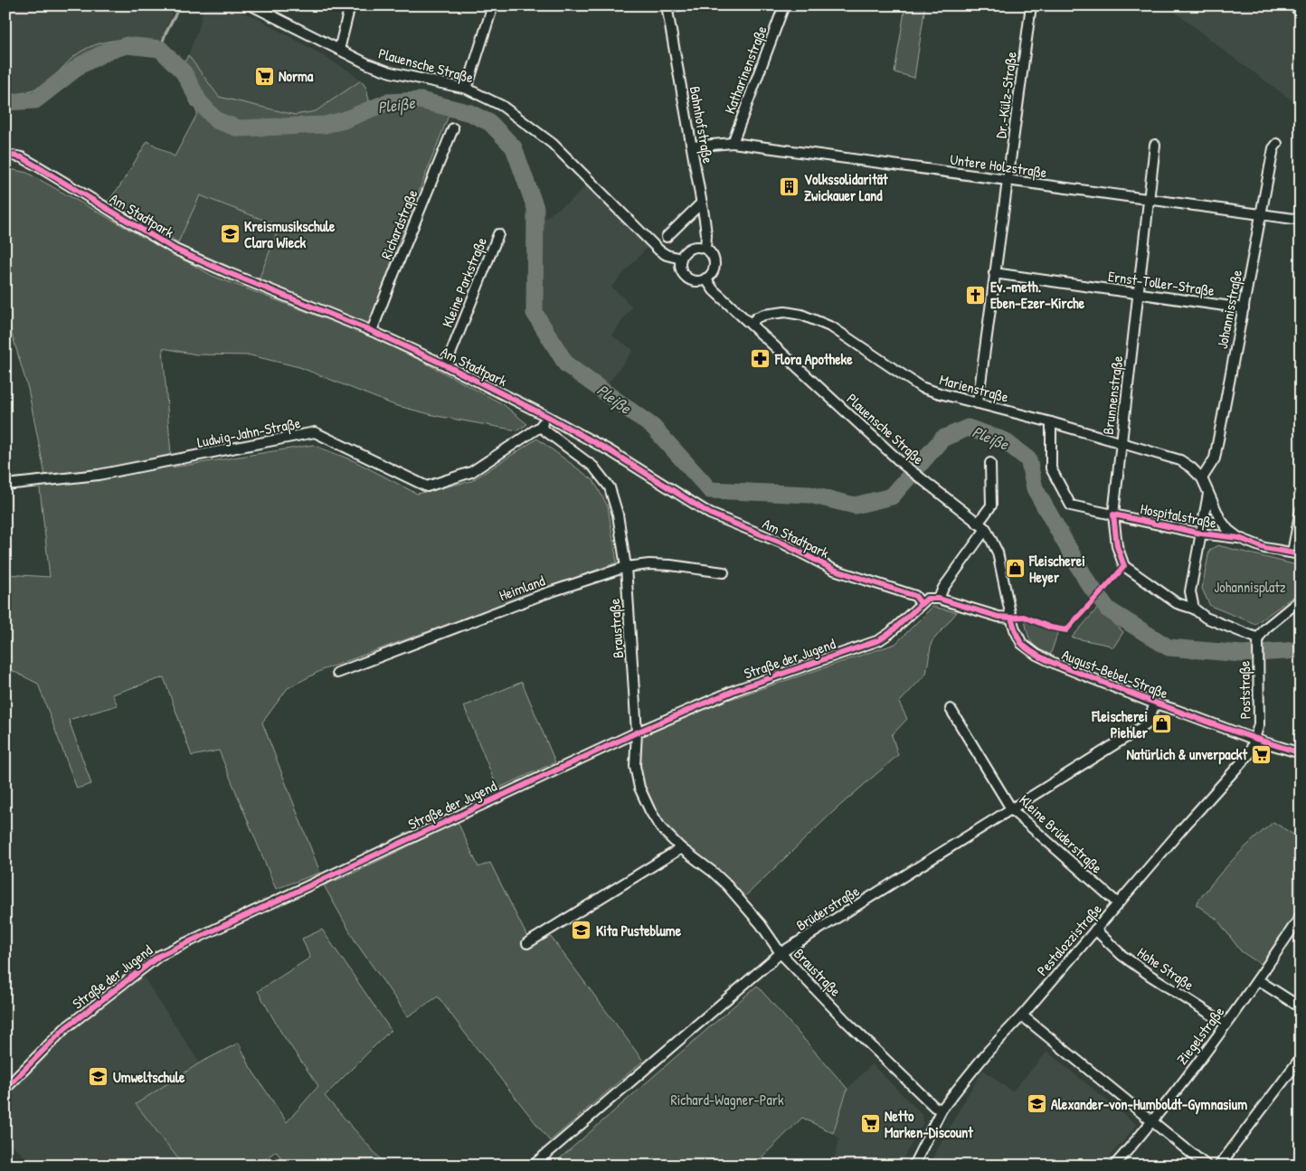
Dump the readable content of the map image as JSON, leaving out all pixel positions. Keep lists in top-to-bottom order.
{
  "streets": {
    "street": [
      "Plauensche Straße",
      "Katharinenstraße",
      "Dr.-Külz-Straße",
      "Bahnhofstraße",
      "Untere Holzstraße",
      "Am Stadtpark",
      "Richardstraße",
      "Kleine Parkstraße",
      "Ernst-Toller-Straße",
      "Johannisstraße",
      "Marienstraße",
      "Brunnenstraße",
      "Ludwig-Jahn-Straße",
      "Hospitalstraße",
      "Heimland",
      "Braustraße",
      "Straße der Jugend",
      "August-Bebel-Straße",
      "Poststraße",
      "Kleine Brüderstraße",
      "Brüderstraße",
      "Pestalozzistraße",
      "Hohe Straße",
      "Ziegelstraße"
    ]
  },
  "crossings": [
    ["Plauensche Straße", "Bahnhofstraße"],
    ["Plauensche Straße", "Marienstraße"],
    ["Plauensche Straße", "August-Bebel-Straße"],
    ["Katharinenstraße", "Untere Holzstraße"],
    ["Dr.-Külz-Straße", "Untere Holzstraße"],
    ["Dr.-Külz-Straße", "Ernst-Toller-Straße"],
    ["Dr.-Külz-Straße", "Marienstraße"],
    ["Bahnhofstraße", "Untere Holzstraße"],
    ["Untere Holzstraße", "Johannisstraße"],
    ["Untere Holzstraße", "Brunnenstraße"],
    ["Am Stadtpark", "Richardstraße"],
    ["Am Stadtpark", "Kleine Parkstraße"],
    ["Am Stadtpark", "Ludwig-Jahn-Straße"],
    ["Am Stadtpark", "Straße der Jugend"],
    ["Ernst-Toller-Straße", "Johannisstraße"],
    ["Ernst-Toller-Straße", "Brunnenstraße"],
    ["Johannisstraße", "Marienstraße"],
    ["Marienstraße", "Brunnenstraße"],
    ["Marienstraße", "Hospitalstraße"],
    ["Brunnenstraße", "Hospitalstraße"],
    ["Ludwig-Jahn-Straße", "Braustraße"],
    ["Heimland", "Braustraße"],
    ["Braustraße", "Straße der Jugend"],
    ["Braustraße", "Brüderstraße"],
    ["Braustraße", "Pestalozzistraße"],
    ["August-Bebel-Straße", "Poststraße"],
    ["August-Bebel-Straße", "Brüderstraße"],
    ["August-Bebel-Straße", "Pestalozzistraße"],
    ["Poststraße", "Pestalozzistraße"],
    ["Kleine Brüderstraße", "Brüderstraße"],
    ["Kleine Brüderstraße", "Pestalozzistraße"],
    ["Pestalozzistraße", "Hohe Straße"],
    ["Hohe Straße", "Ziegelstraße"]
  ],
  "water": ["Pleiße"],
  "parks": ["Johannisplatz", "Richard-Wagner-Park"],
  "places": {
    "supermarket": ["Norma", "Natürlich & unverpackt", "Netto Marken-Discount"],
    "building": ["Volkssolidarität Zwickauer Land"],
    "school or university": [
      "Kreismusikschule Clara Wieck",
      "Kita Pusteblume",
      "Umweltschule",
      "Alexander-von-Humboldt-Gymnasium"
    ],
    "church": ["Ev.-meth. Eben-Ezer-Kirche"],
    "pharmacy": ["Flora Apotheke"],
    "shop": ["Fleischerei Heyer", "Fleischerei Piehler"]
  }
}
